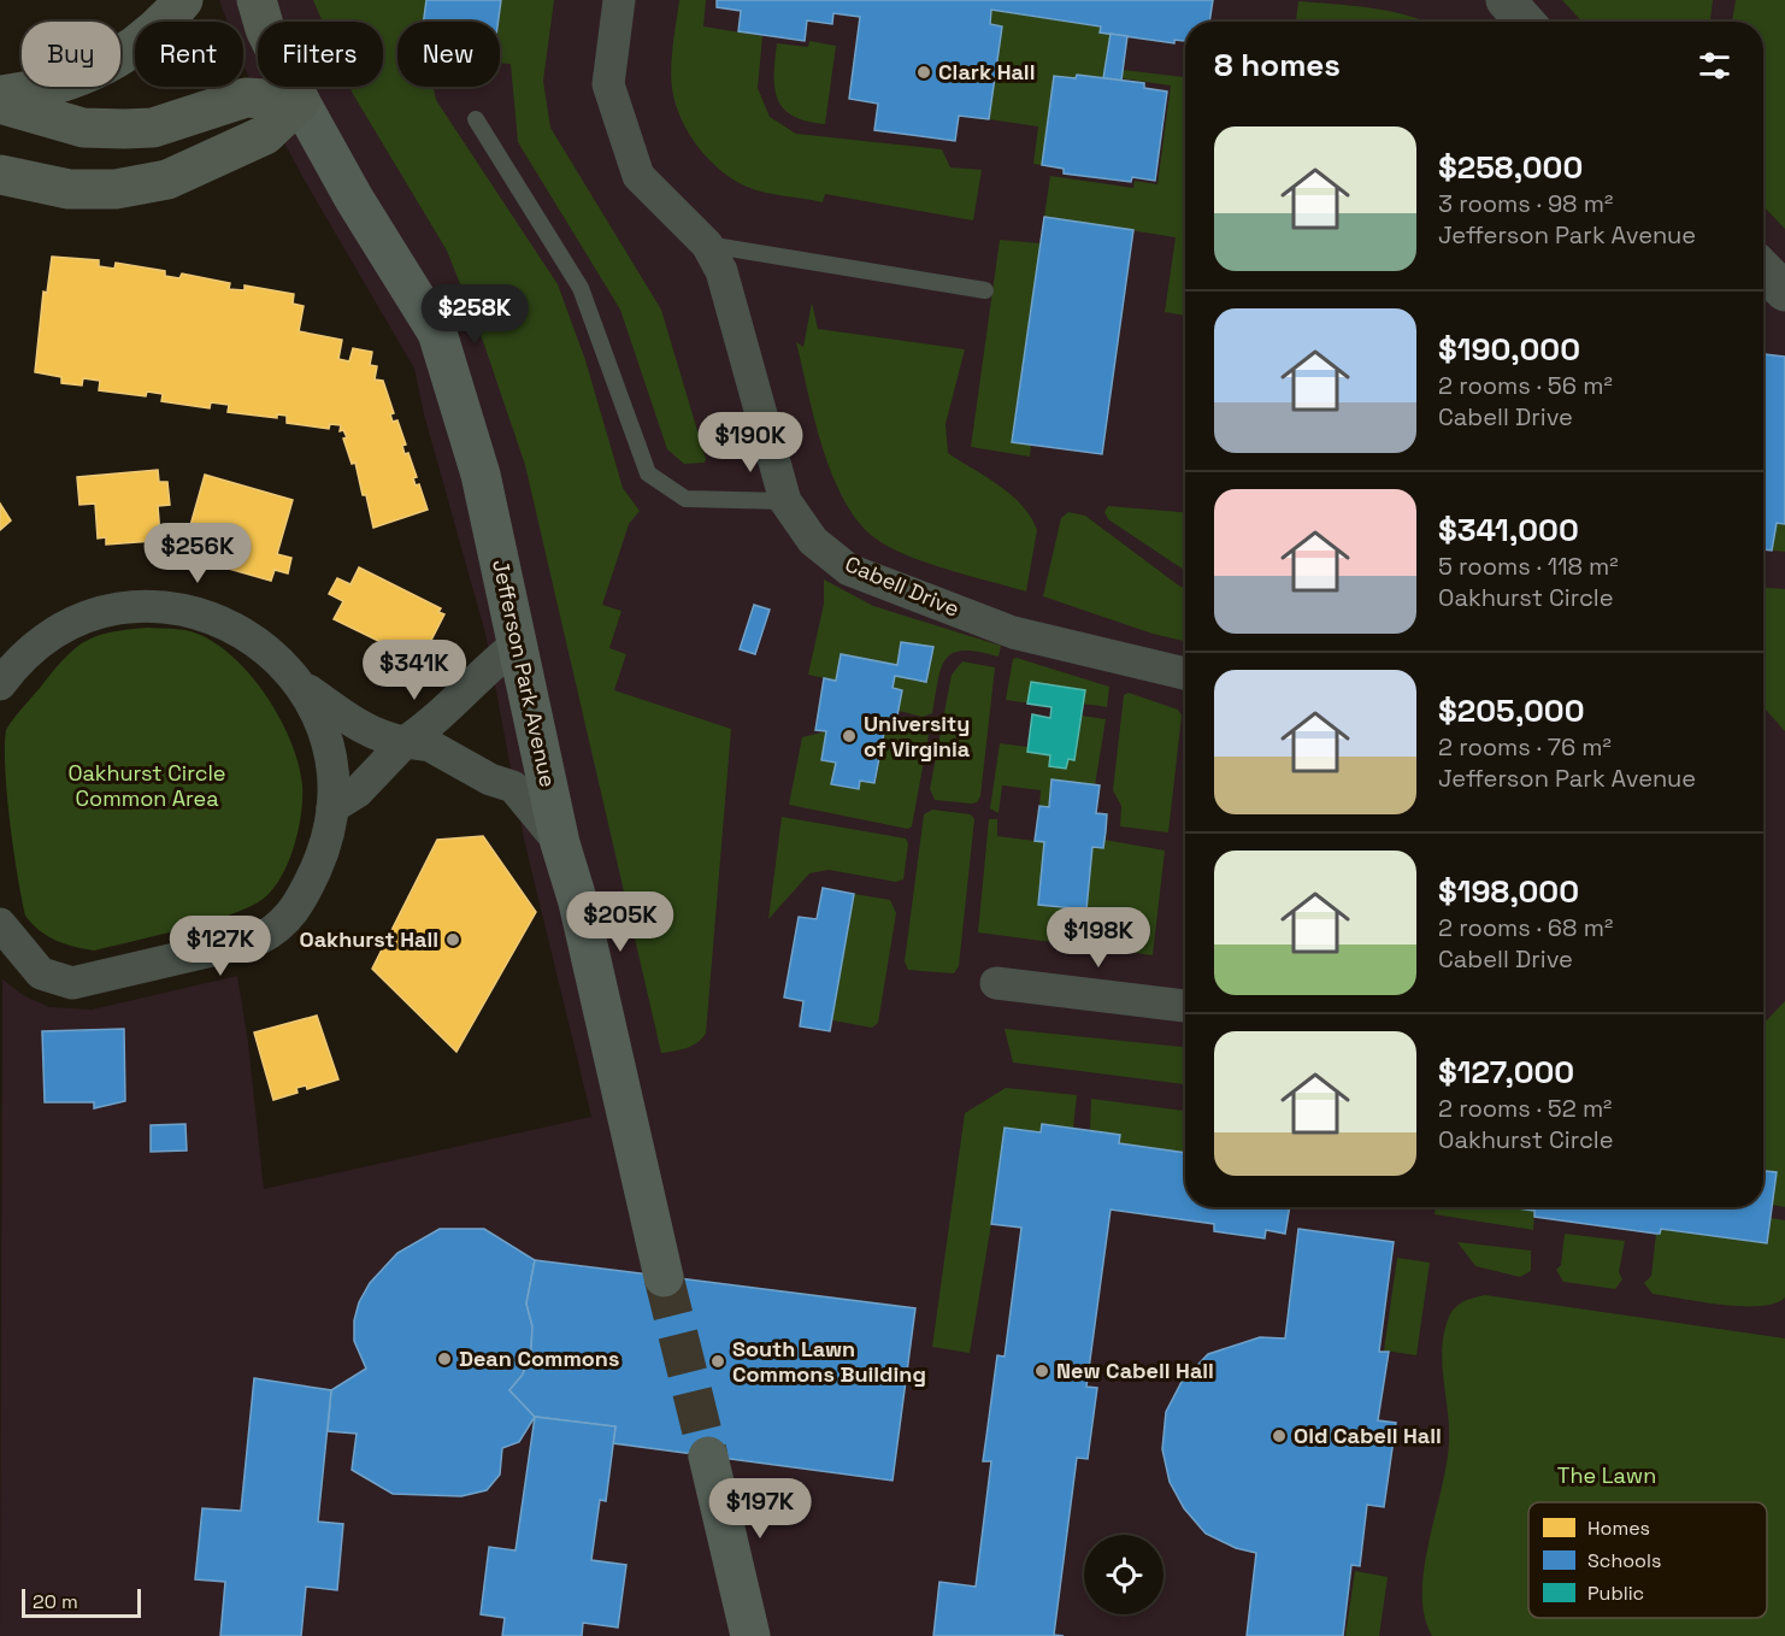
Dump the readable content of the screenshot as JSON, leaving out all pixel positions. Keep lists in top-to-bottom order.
{
  "streets": {
    "main road": ["Jefferson Park Avenue"],
    "street": ["Cabell Drive"]
  },
  "parks": ["Oakhurst Circle Common Area", "The Lawn"],
  "places": [
    "Clark Hall",
    "University of Virginia",
    "Oakhurst Hall",
    "Dean Commons",
    "South Lawn Commons Building",
    "New Cabell Hall",
    "Old Cabell Hall"
  ],
  "legend": ["Homes", "Schools", "Public"],
  "scale_bar": "20 m",
  "page": {
    "chip": [
      "Buy",
      "Rent",
      "Filters",
      "New"
    ],
    "heading": "8 homes",
    "list": [
      {
        "name": "$258,000",
        "note": "3 rooms · 98 m² · Jefferson Park Avenue"
      },
      {
        "name": "$190,000",
        "note": "2 rooms · 56 m² · Cabell Drive"
      },
      {
        "name": "$341,000",
        "note": "5 rooms · 118 m² · Oakhurst Circle"
      },
      {
        "name": "$205,000",
        "note": "2 rooms · 76 m² · Jefferson Park Avenue"
      },
      {
        "name": "$198,000",
        "note": "2 rooms · 68 m² · Cabell Drive"
      },
      {
        "name": "$127,000",
        "note": "2 rooms · 52 m² · Oakhurst Circle"
      }
    ],
    "price": [
      "$258K",
      "$190K",
      "$256K",
      "$341K",
      "$205K",
      "$198K",
      "$127K",
      "$197K"
    ],
    "scale": "20 m"
  }
}
